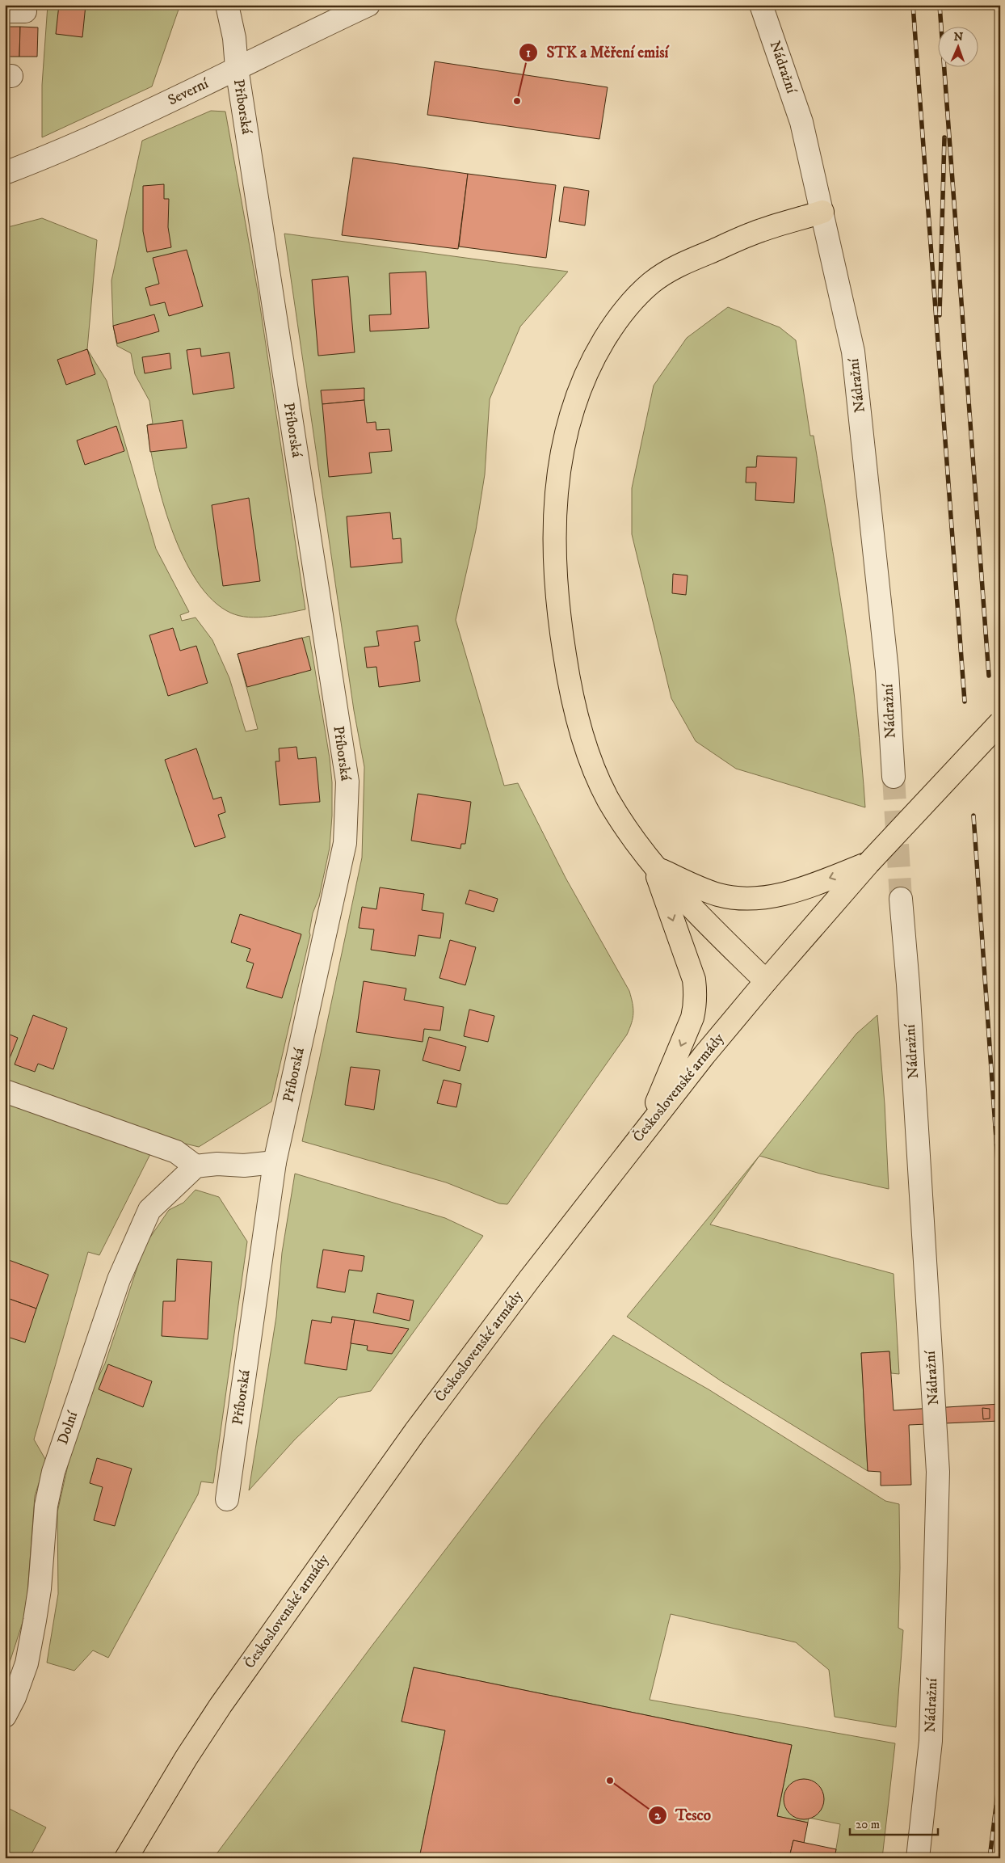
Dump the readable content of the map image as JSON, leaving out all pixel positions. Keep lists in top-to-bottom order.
{
  "streets": {
    "main road": ["Československé armády"],
    "street": [
      "Nádražní",
      "Severní",
      "Příborská",
      "Dolní"
    ]
  },
  "crossings": [
    ["Severní", "Příborská"]
  ],
  "places": ["STK a Měření emisí", "Tesco"],
  "scale_bar": "20 m",
  "north": "top"
}
